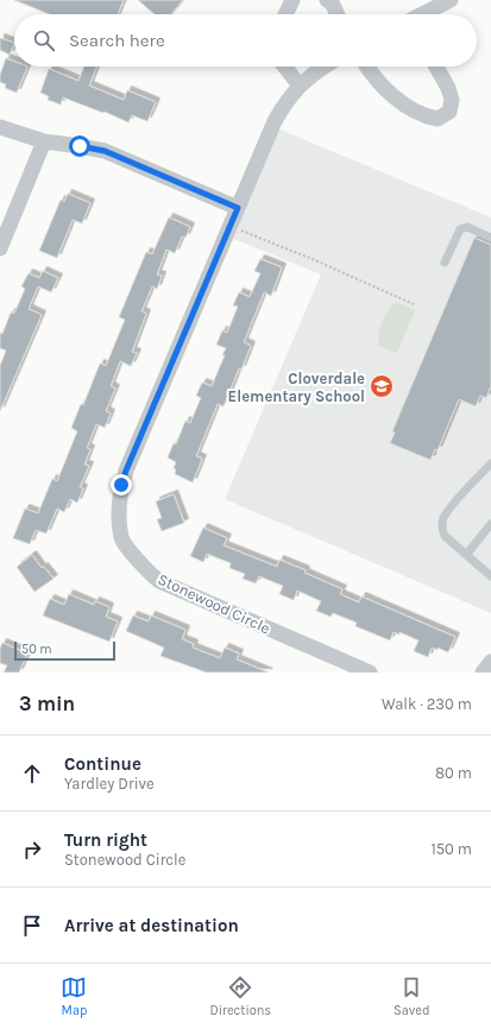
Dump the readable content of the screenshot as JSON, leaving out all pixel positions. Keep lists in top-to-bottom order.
{
  "streets": {
    "street": ["Stonewood Circle"]
  },
  "places": {
    "school or university": ["Cloverdale Elementary School"]
  },
  "scale_bar": "50 m",
  "page": {
    "search": "Search here",
    "scale": "50 m",
    "heading": ["3 min", "Walk · 230 m"],
    "list": [
      ["Continue", "Yardley Drive", "80 m"],
      ["Turn right", "Stonewood Circle", "150 m"],
      "Arrive at destination"
    ],
    "nav": ["Map", "Directions", "Saved"]
  }
}
